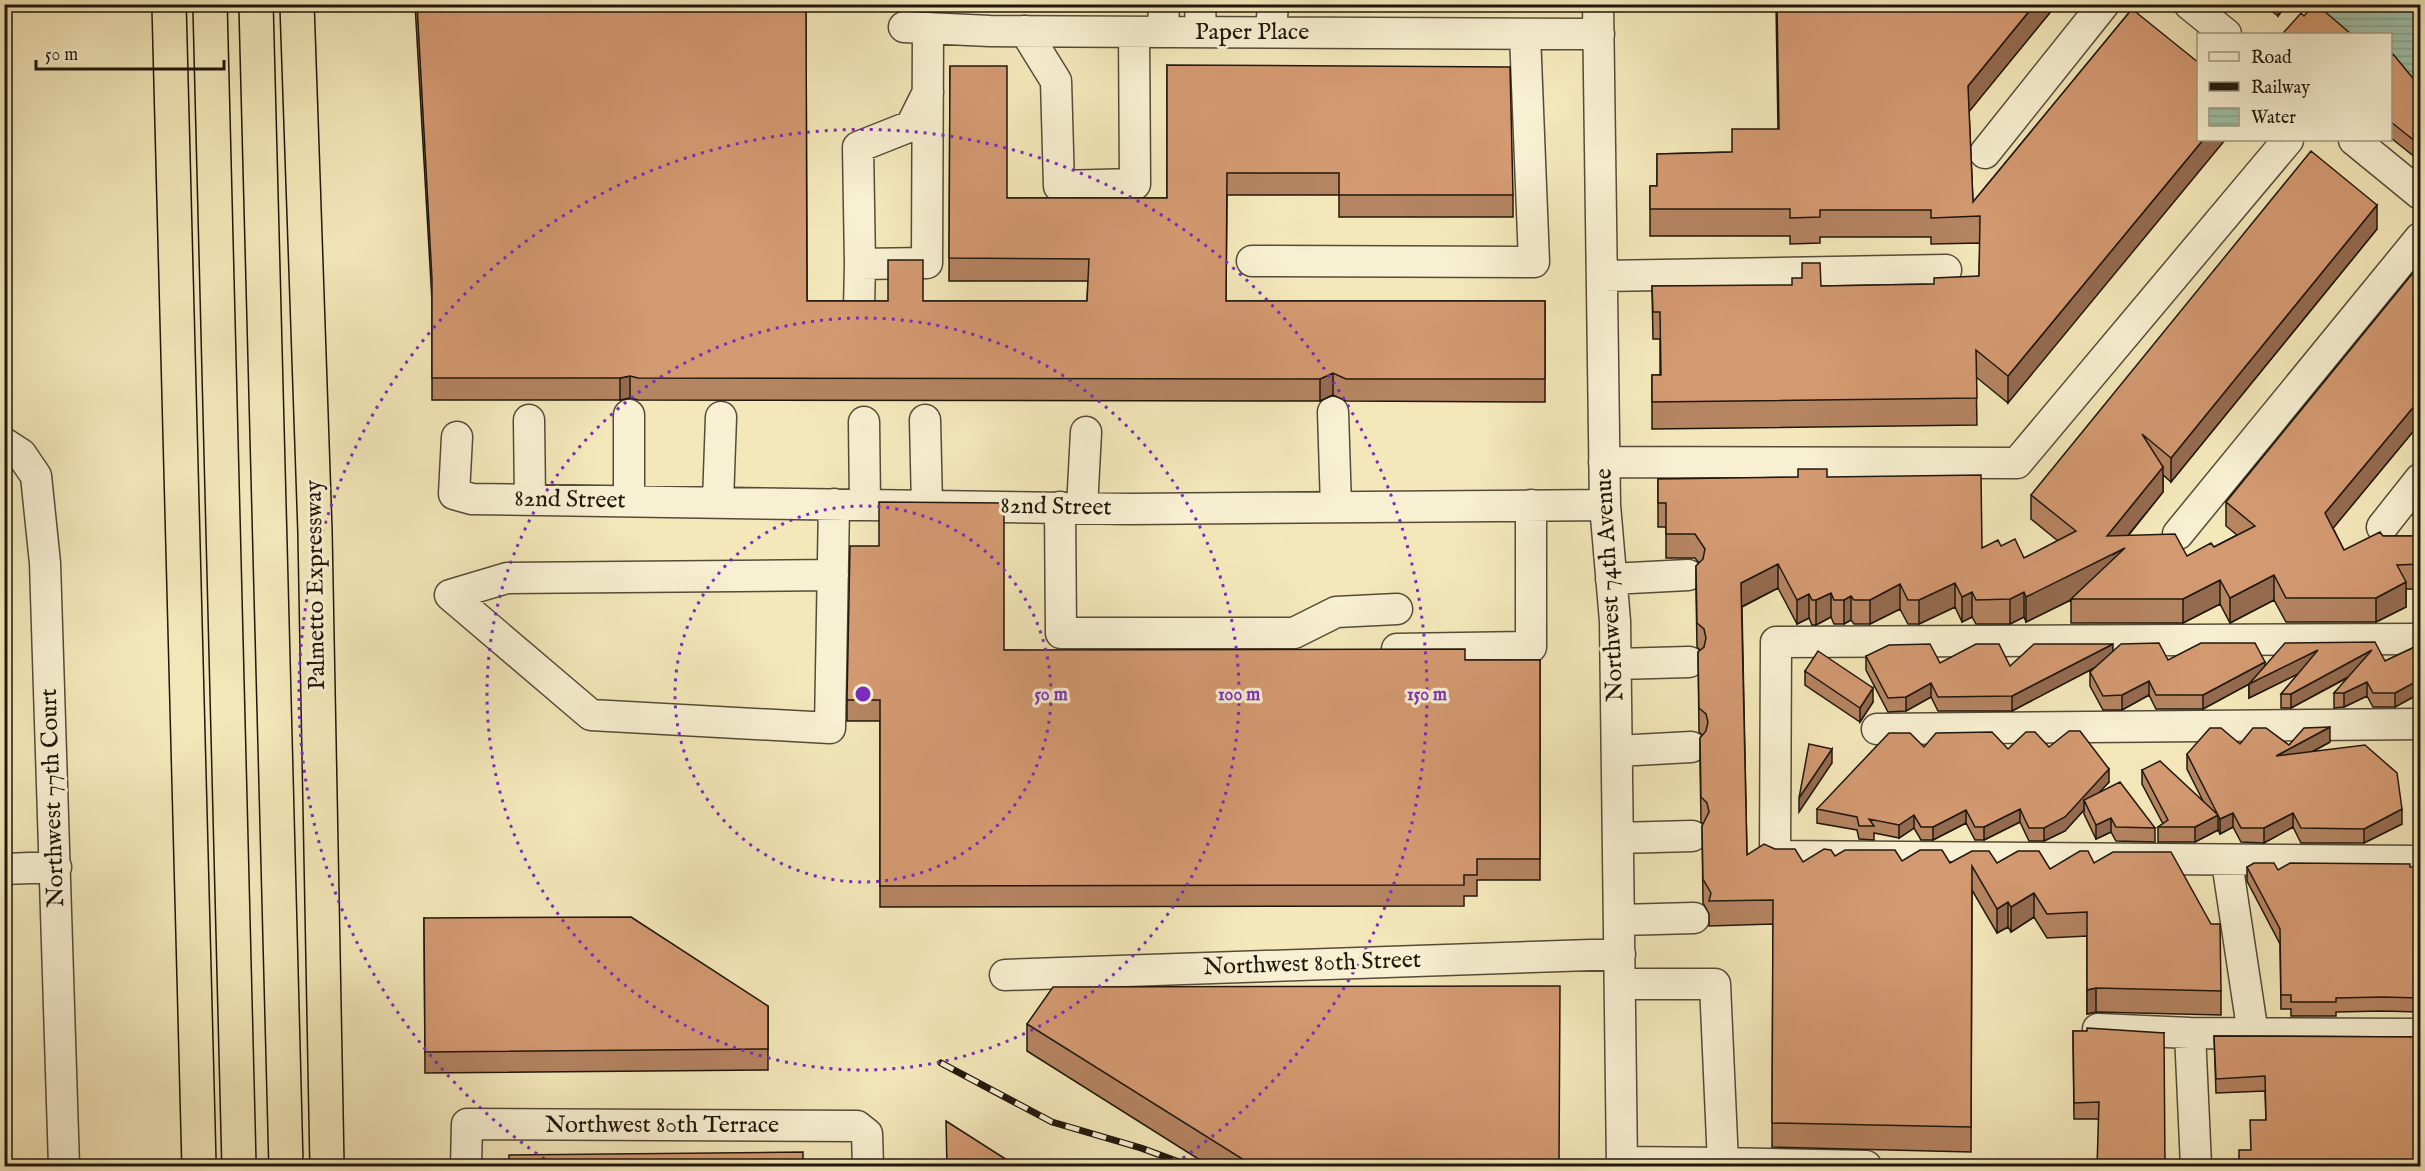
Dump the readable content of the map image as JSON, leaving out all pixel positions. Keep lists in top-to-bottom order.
{
  "streets": {
    "highway": ["Palmetto Expressway"],
    "street": [
      "Paper Place",
      "82nd Street",
      "Northwest 74th Avenue",
      "Northwest 77th Court",
      "Northwest 80th Street",
      "Northwest 80th Terrace"
    ]
  },
  "crossings": [
    ["Paper Place", "Northwest 74th Avenue"],
    ["82nd Street", "Northwest 74th Avenue"],
    ["Northwest 74th Avenue", "Northwest 80th Street"]
  ],
  "legend": ["Road", "Railway", "Water"],
  "scale_bar": "50 m",
  "rings": ["50 m", "100 m", "150 m"]
}
